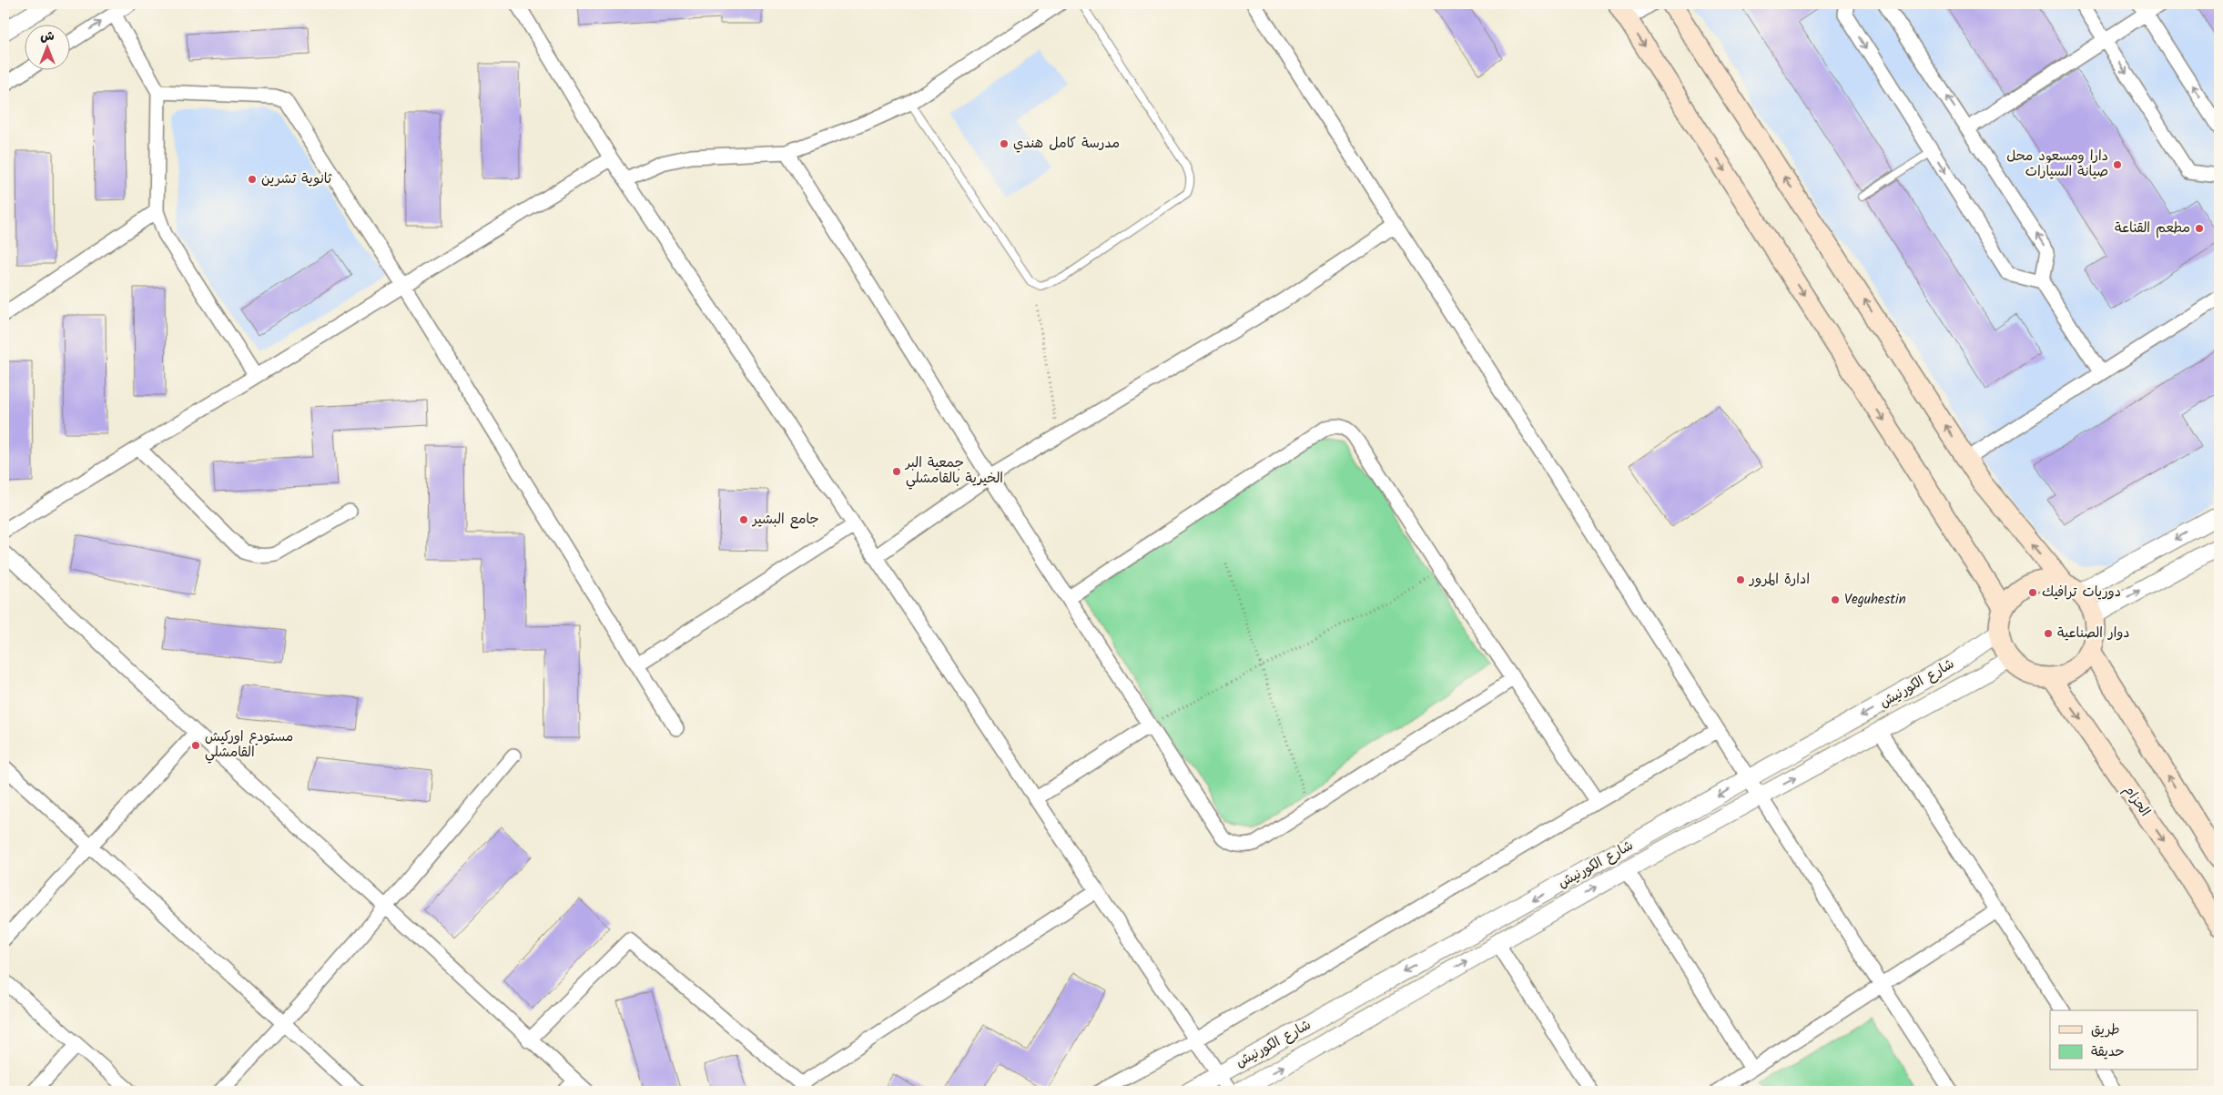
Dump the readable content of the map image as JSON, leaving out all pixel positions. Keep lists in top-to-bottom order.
{
  "streets": {
    "main road": ["الحزام"],
    "street": ["شارع الكورنيش"]
  },
  "crossings": [
    ["شارع الكورنيش", "الحزام"]
  ],
  "places": [
    "مدرسة كامل هندي",
    "دارا ومسعود محل صيانة السيارات",
    "ثانوية تشرين",
    "مطعم القناعة",
    "جمعية البر الخيرية بالقامشلي",
    "جامع البشير",
    "ادارة المرور",
    "دوريات ترافيك",
    "Veguhestin",
    "دوار الصناعية",
    "مستودع اوركيش القامشلي"
  ],
  "legend": ["طريق", "حديقة"],
  "north": "top"
}
